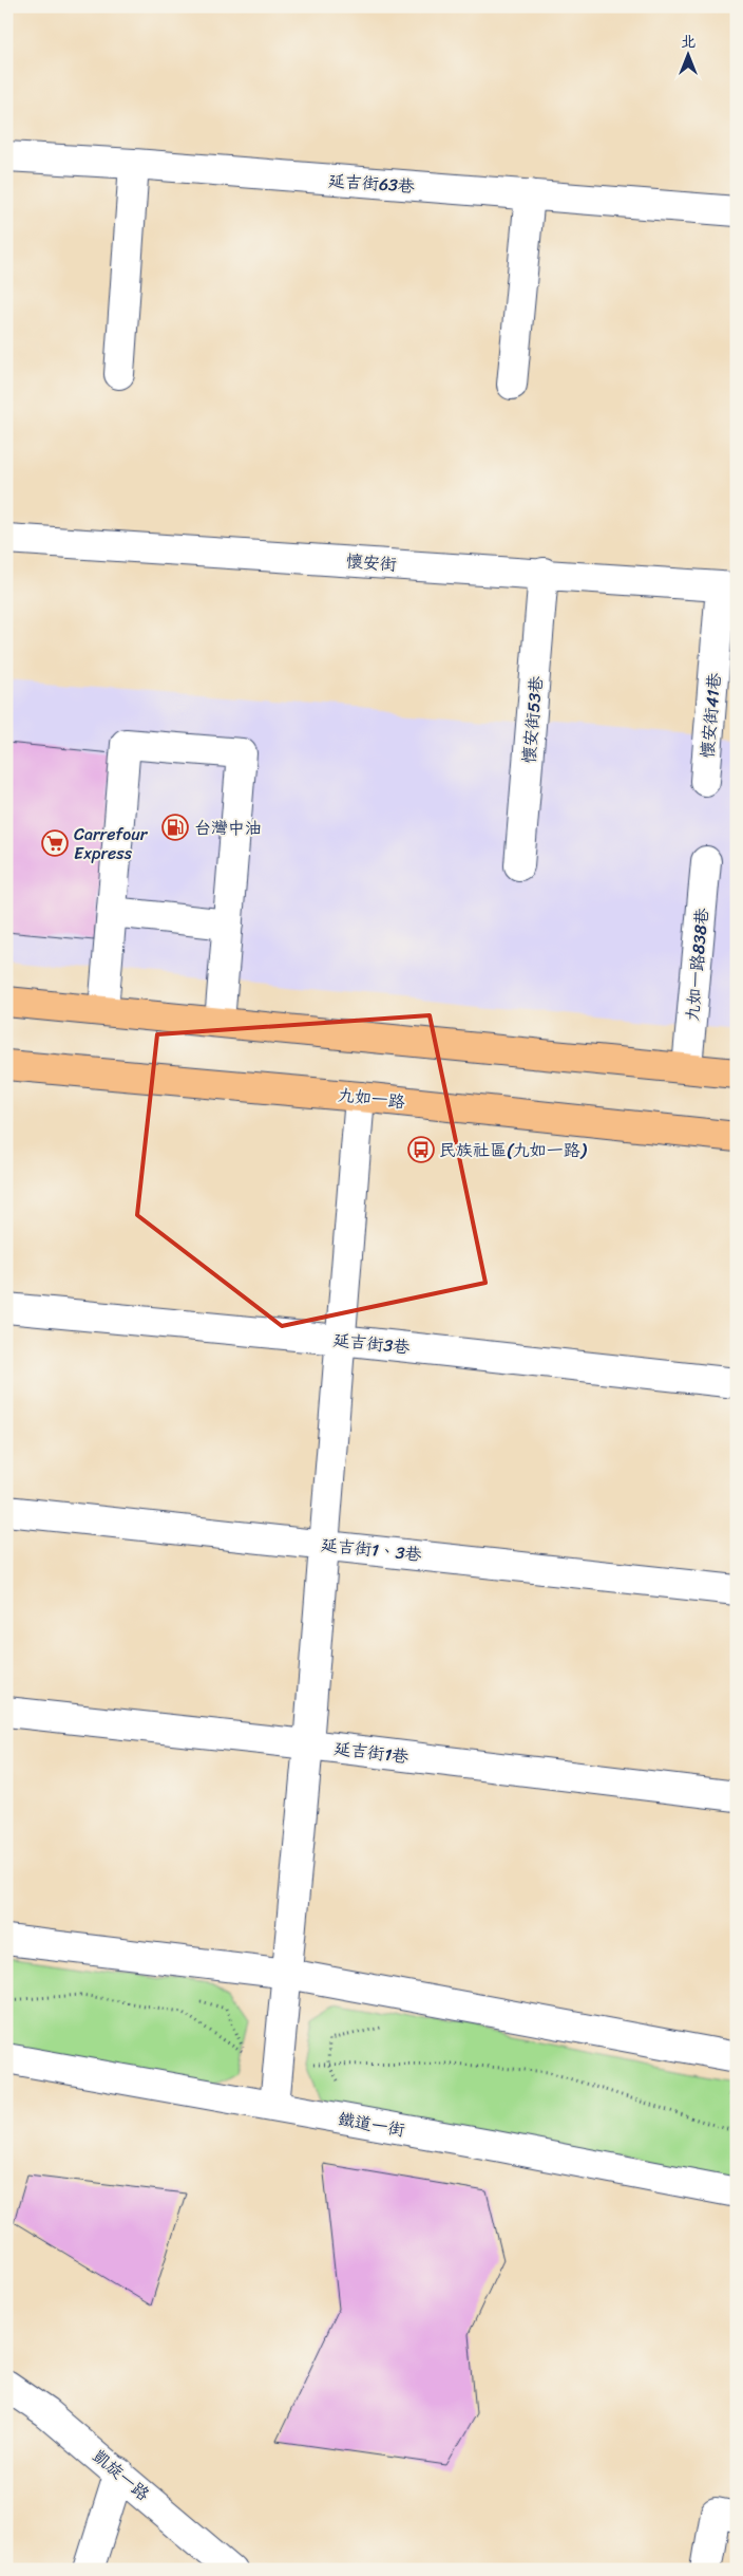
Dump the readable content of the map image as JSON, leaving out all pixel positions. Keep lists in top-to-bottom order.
{
  "streets": {
    "main road": ["九如一路"],
    "street": [
      "延吉街63巷",
      "懷安街",
      "懷安街41巷",
      "懷安街53巷",
      "九如一路838巷",
      "延吉街3巷",
      "延吉街1、3巷",
      "延吉街1巷",
      "鐵道一街",
      "凱旋一路"
    ]
  },
  "crossings": [
    ["懷安街", "懷安街41巷"],
    ["懷安街", "懷安街53巷"]
  ],
  "places": {
    "fuel station": ["台灣中油"],
    "supermarket": ["Carrefour Express"],
    "bus stop": ["民族社區(九如一路)"]
  },
  "north": "top"
}
